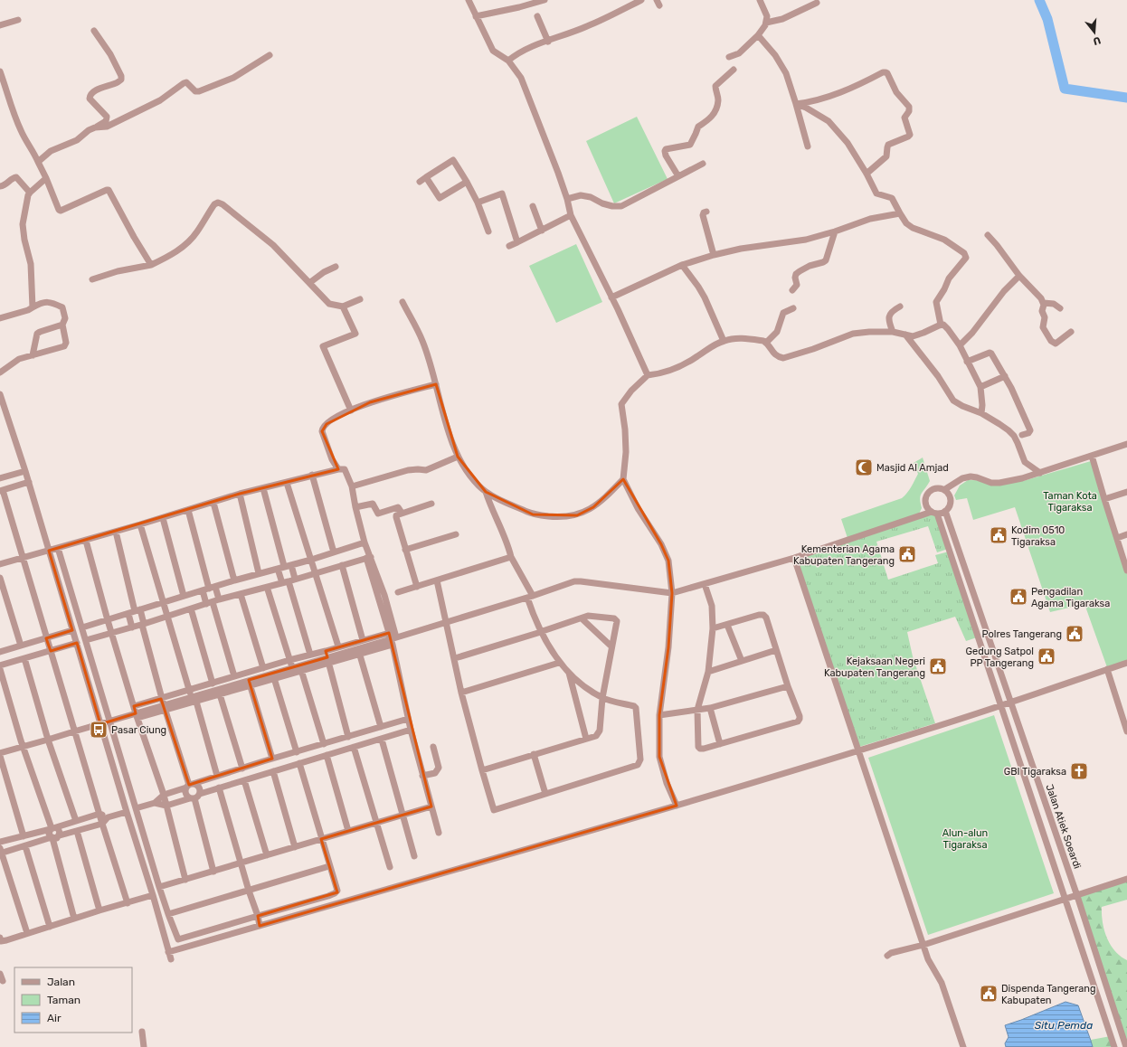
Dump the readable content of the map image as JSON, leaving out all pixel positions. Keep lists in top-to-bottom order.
{
  "streets": {
    "street": ["Jalan Atiek Soeardi"]
  },
  "water": ["Situ Pemda"],
  "parks": ["Taman Kota Tigaraksa", "Alun-alun Tigaraksa"],
  "places": {
    "mosque": ["Masjid Al Amjad"],
    "public building": [
      "Kodim 0510 Tigaraksa",
      "Kementerian Agama Kabupaten Tangerang",
      "Pengadilan Agama Tigaraksa",
      "Polres Tangerang",
      "Gedung Satpol PP Tangerang",
      "Kejaksaan Negeri Kabupaten Tangerang",
      "Dispenda Tangerang Kabupaten"
    ],
    "bus stop": ["Pasar Ciung"],
    "church": ["GBI Tigaraksa"]
  },
  "legend": ["Jalan", "Taman", "Air"],
  "north": "bottom"
}
